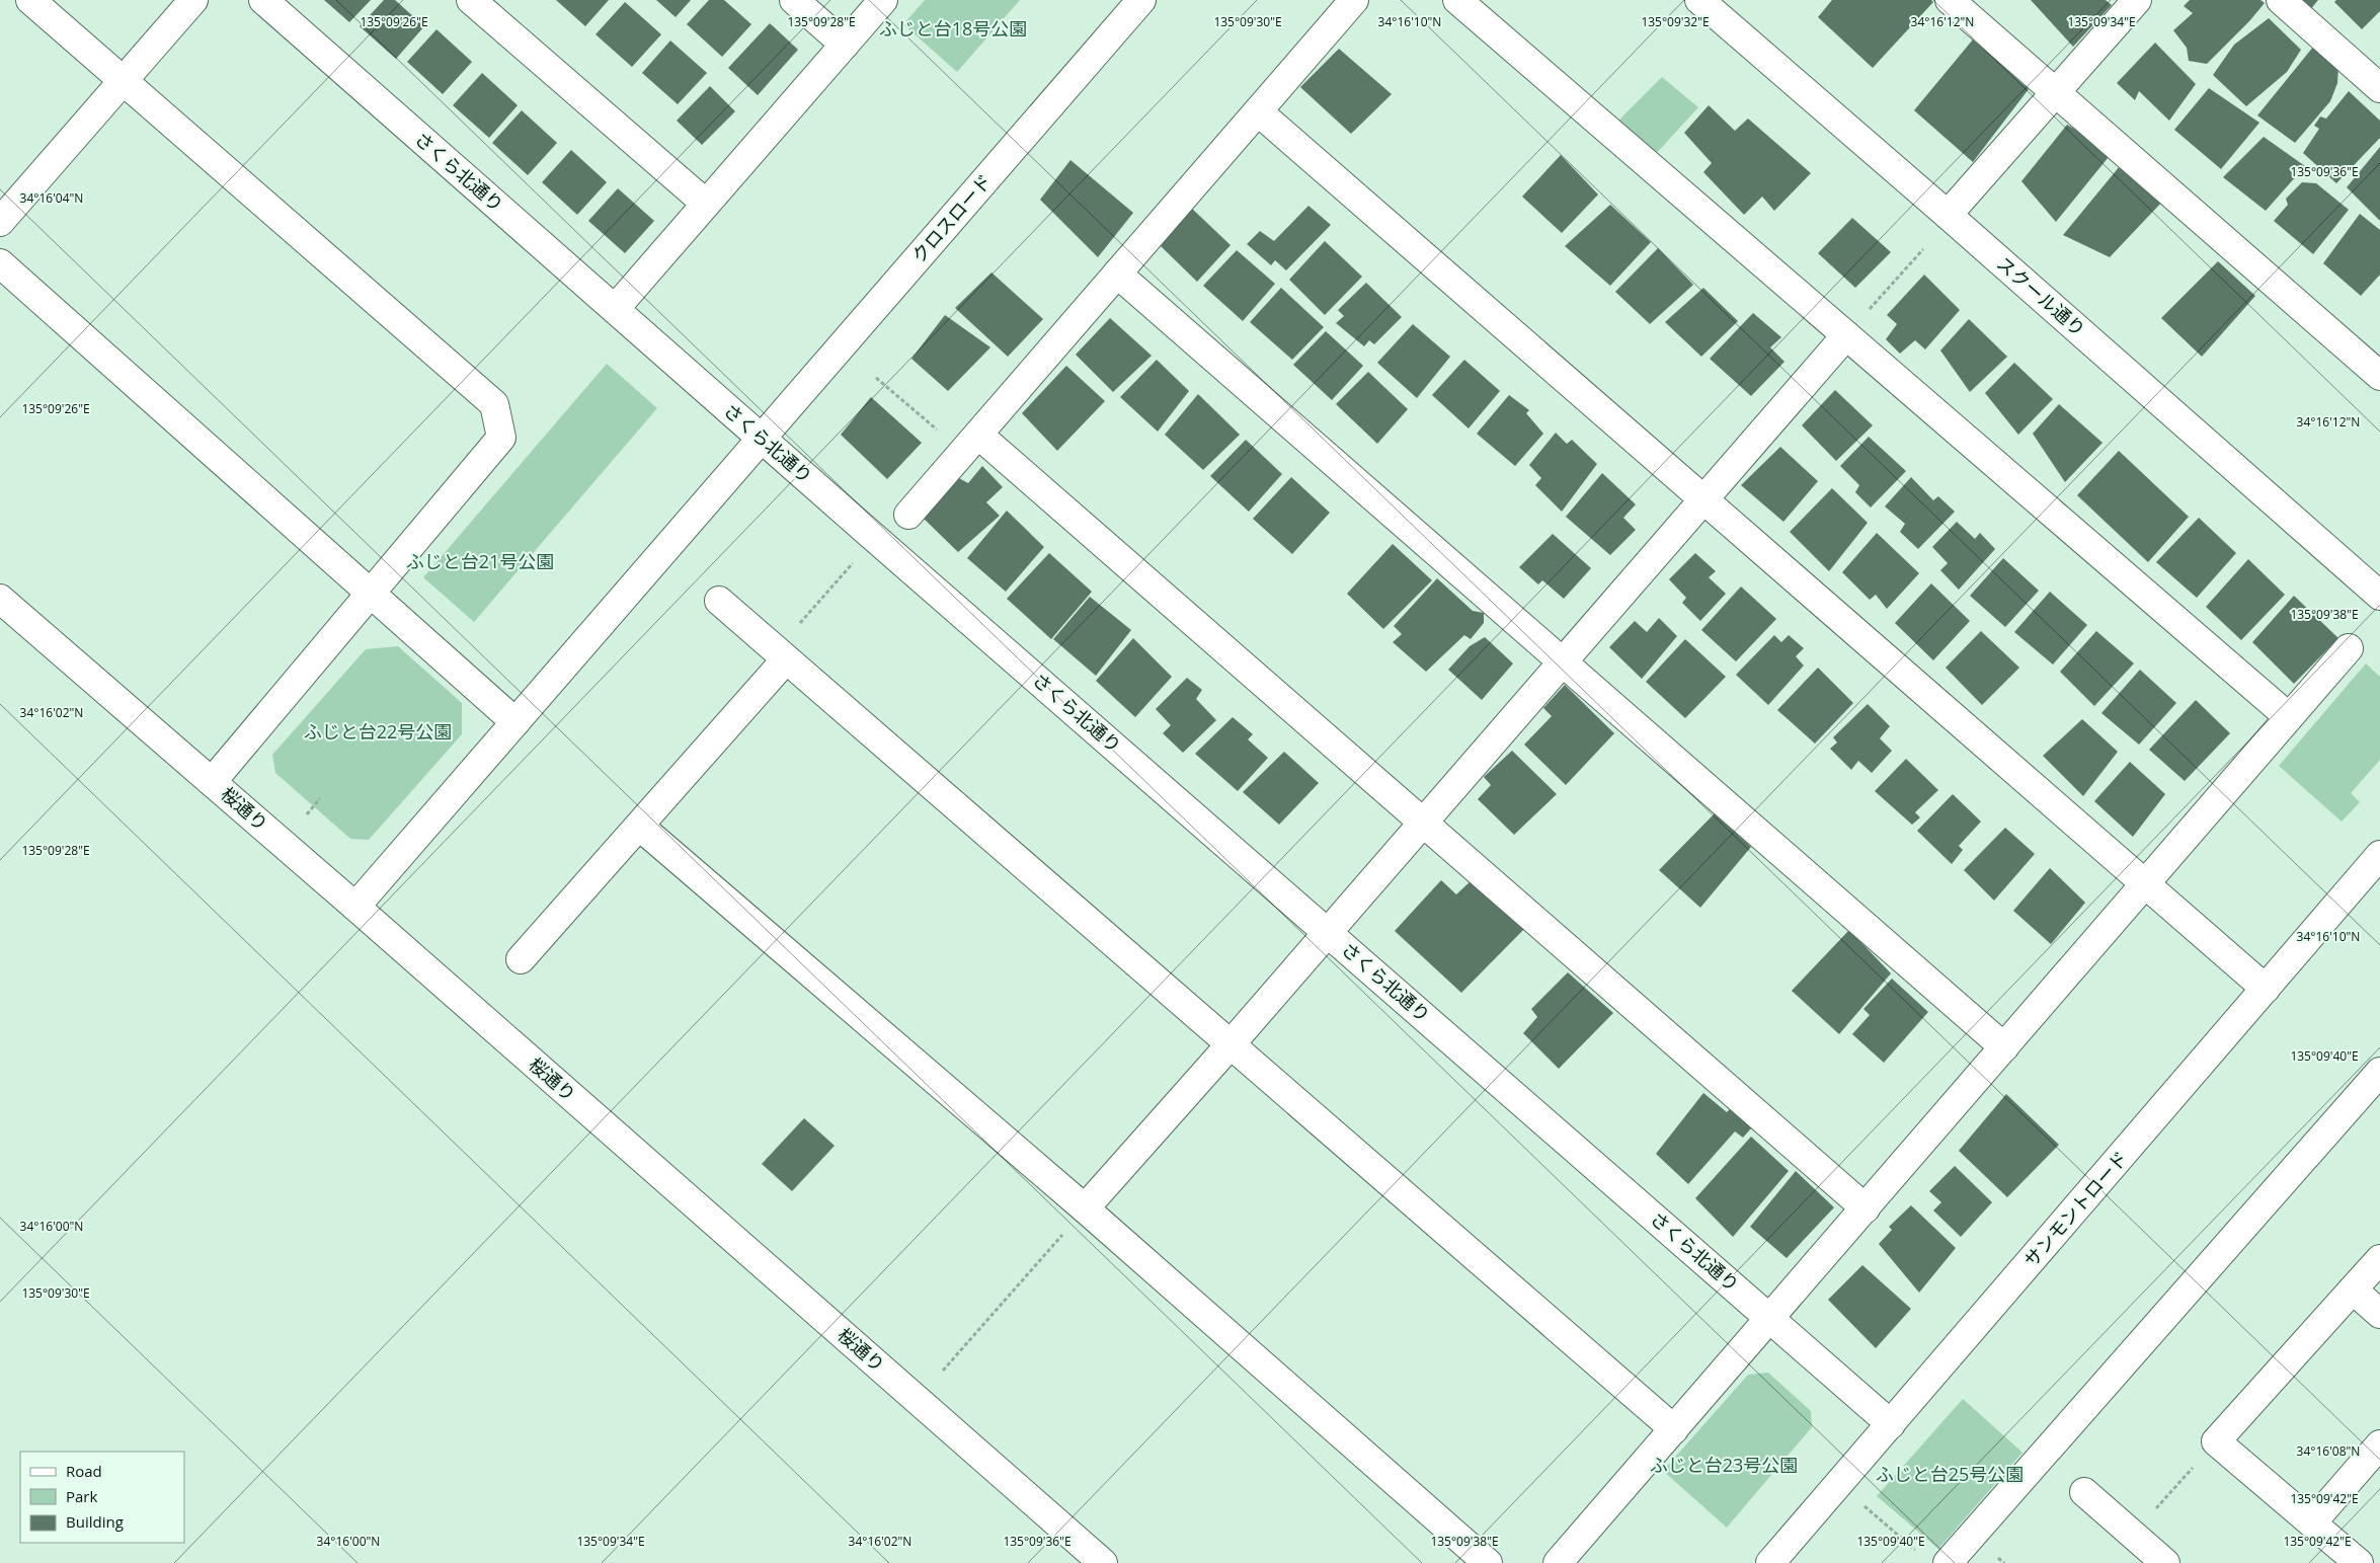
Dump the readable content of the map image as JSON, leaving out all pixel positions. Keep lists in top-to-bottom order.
{
  "streets": {
    "street": [
      "さくら北通り",
      "クロスロード",
      "スクール通り",
      "桜通り",
      "サンモントロード"
    ]
  },
  "crossings": [
    ["さくら北通り", "クロスロード"],
    ["さくら北通り", "サンモントロード"],
    ["クロスロード", "桜通り"]
  ],
  "parks": [
    "ふじと台18号公園",
    "ふじと台21号公園",
    "ふじと台22号公園",
    "ふじと台23号公園",
    "ふじと台25号公園"
  ],
  "legend": ["Road", "Park", "Building"],
  "coordinates": [
    "34°16'10\"N",
    "34°16'12\"N",
    "135°09'26\"E",
    "135°09'28\"E",
    "135°09'30\"E",
    "135°09'32\"E",
    "135°09'34\"E",
    "135°09'36\"E",
    "34°16'04\"N",
    "135°09'38\"E",
    "34°16'02\"N",
    "135°09'40\"E",
    "34°16'00\"N",
    "34°16'08\"N",
    "135°09'42\"E"
  ]
}
